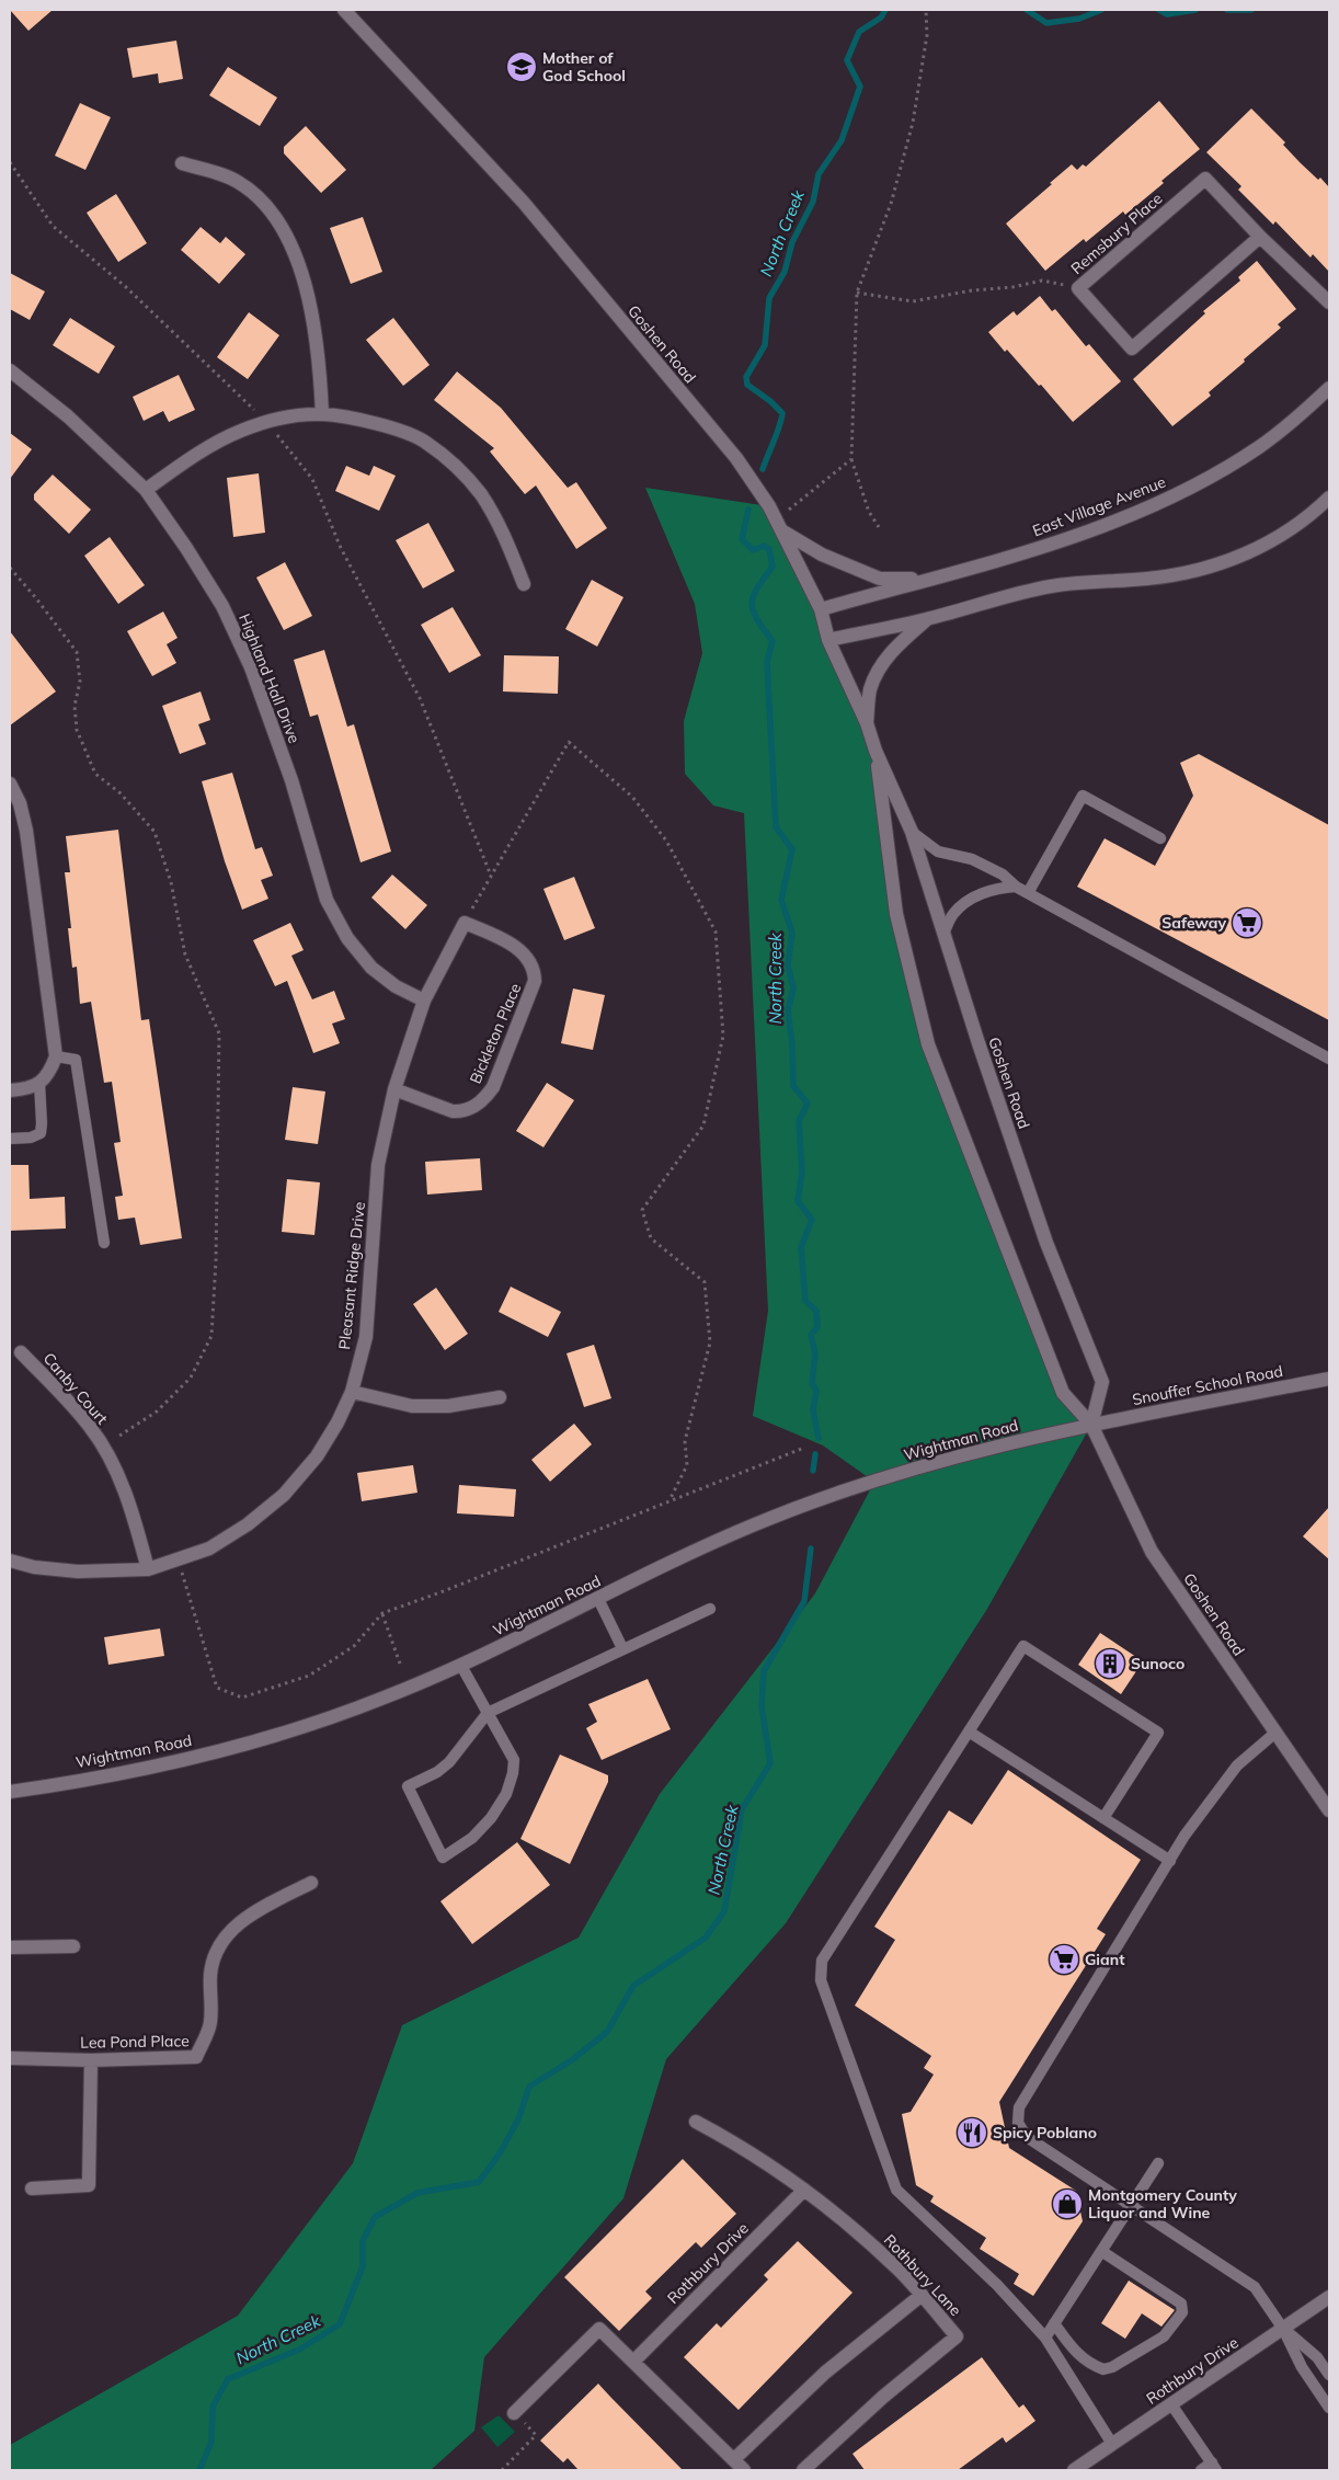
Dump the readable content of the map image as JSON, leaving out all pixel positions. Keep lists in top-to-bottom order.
{
  "streets": {
    "street": [
      "Remsbury Place",
      "Goshen Road",
      "East Village Avenue",
      "Highland Hall Drive",
      "Bickleton Place",
      "Pleasant Ridge Drive",
      "Snouffer School Road",
      "Canby Court",
      "Wightman Road",
      "Lea Pond Place",
      "Rothbury Drive",
      "Rothbury Lane"
    ]
  },
  "crossings": [
    ["Goshen Road", "East Village Avenue"],
    ["Goshen Road", "Snouffer School Road"],
    ["Goshen Road", "Wightman Road"],
    ["Highland Hall Drive", "Pleasant Ridge Drive"],
    ["Bickleton Place", "Pleasant Ridge Drive"],
    ["Pleasant Ridge Drive", "Canby Court"],
    ["Snouffer School Road", "Wightman Road"],
    ["Rothbury Drive", "Rothbury Lane"]
  ],
  "water": ["North Creek"],
  "places": {
    "school or university": ["Mother of God School"],
    "supermarket": ["Safeway", "Giant"],
    "building": ["Sunoco"],
    "restaurant": ["Spicy Poblano"],
    "shop": ["Montgomery County Liquor and Wine"]
  }
}
